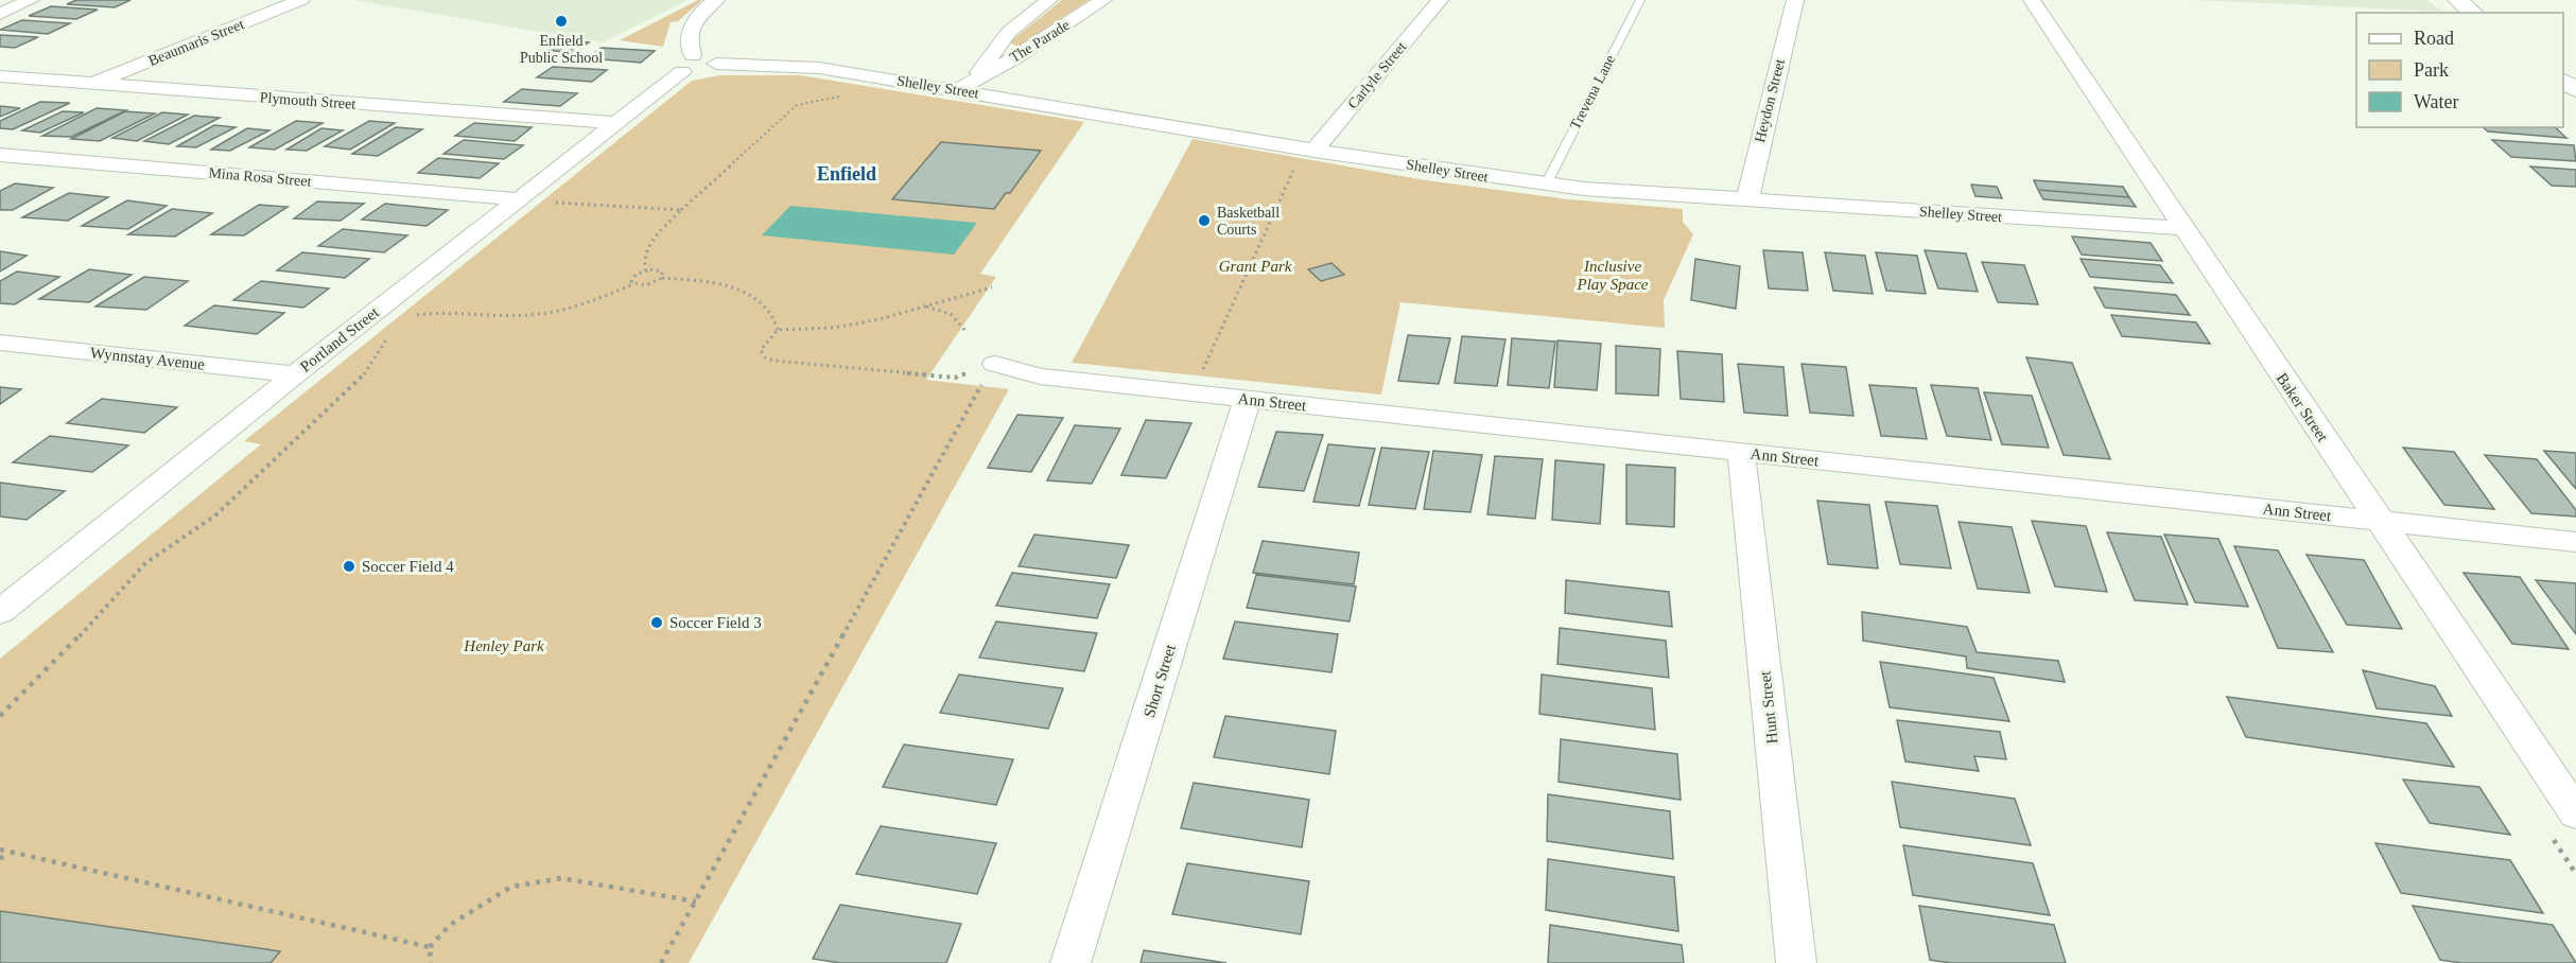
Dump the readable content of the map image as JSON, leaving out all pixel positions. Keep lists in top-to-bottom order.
{
  "streets": {
    "street": [
      "The Parade",
      "Beaumaris Street",
      "Carlyle Street",
      "Shelley Street",
      "Plymouth Street",
      "Heydon Street",
      "Mina Rosa Street",
      "Portland Street",
      "Wynnstay Avenue",
      "Ann Street",
      "Baker Street",
      "Short Street",
      "Hunt Street"
    ],
    "lane": ["Trevena Lane"]
  },
  "crossings": [
    ["The Parade", "Shelley Street"],
    ["Beaumaris Street", "Plymouth Street"],
    ["Carlyle Street", "Shelley Street"],
    ["Shelley Street", "Trevena Lane"],
    ["Shelley Street", "Heydon Street"],
    ["Shelley Street", "Portland Street"],
    ["Shelley Street", "Baker Street"],
    ["Plymouth Street", "Portland Street"],
    ["Mina Rosa Street", "Portland Street"],
    ["Portland Street", "Wynnstay Avenue"],
    ["Ann Street", "Baker Street"],
    ["Ann Street", "Short Street"],
    ["Ann Street", "Hunt Street"]
  ],
  "districts": ["Enfield"],
  "parks": ["Grant Park", "Inclusive Play Space", "Henley Park"],
  "places": [
    "Enfield Public School",
    "Basketball Courts",
    "Soccer Field 4",
    "Soccer Field 3"
  ],
  "legend": ["Road", "Park", "Water"]
}
